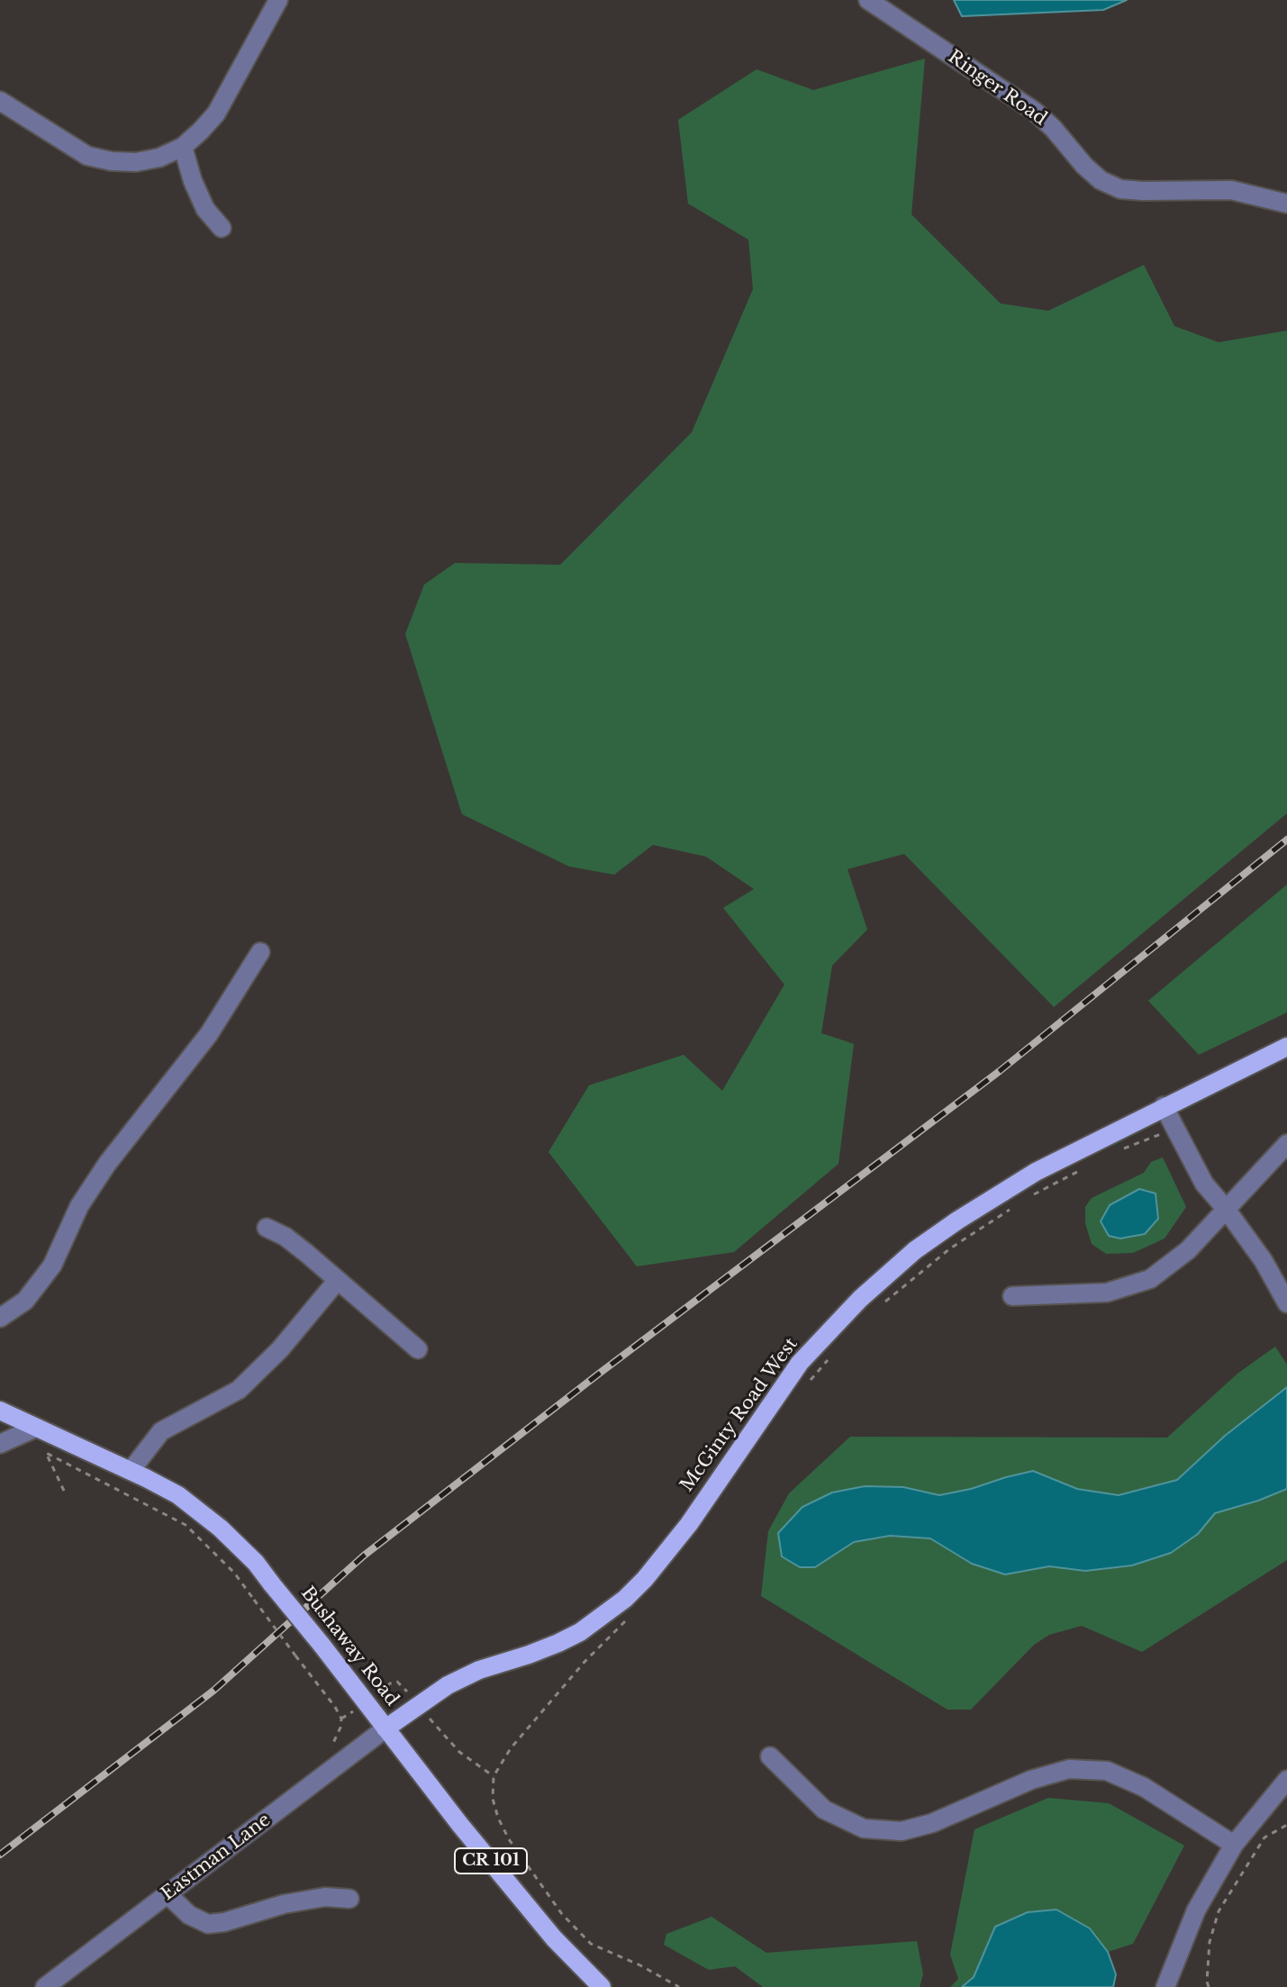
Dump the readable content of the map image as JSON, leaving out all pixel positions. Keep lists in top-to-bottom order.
{
  "streets": {
    "main road": ["McGinty Road West", "Bushaway Road", "CR 101"],
    "street": ["Ringer Road", "Eastman Lane"]
  },
  "crossings": [
    ["McGinty Road West", "Bushaway Road"],
    ["McGinty Road West", "Eastman Lane"],
    ["Bushaway Road", "Eastman Lane"]
  ]
}
